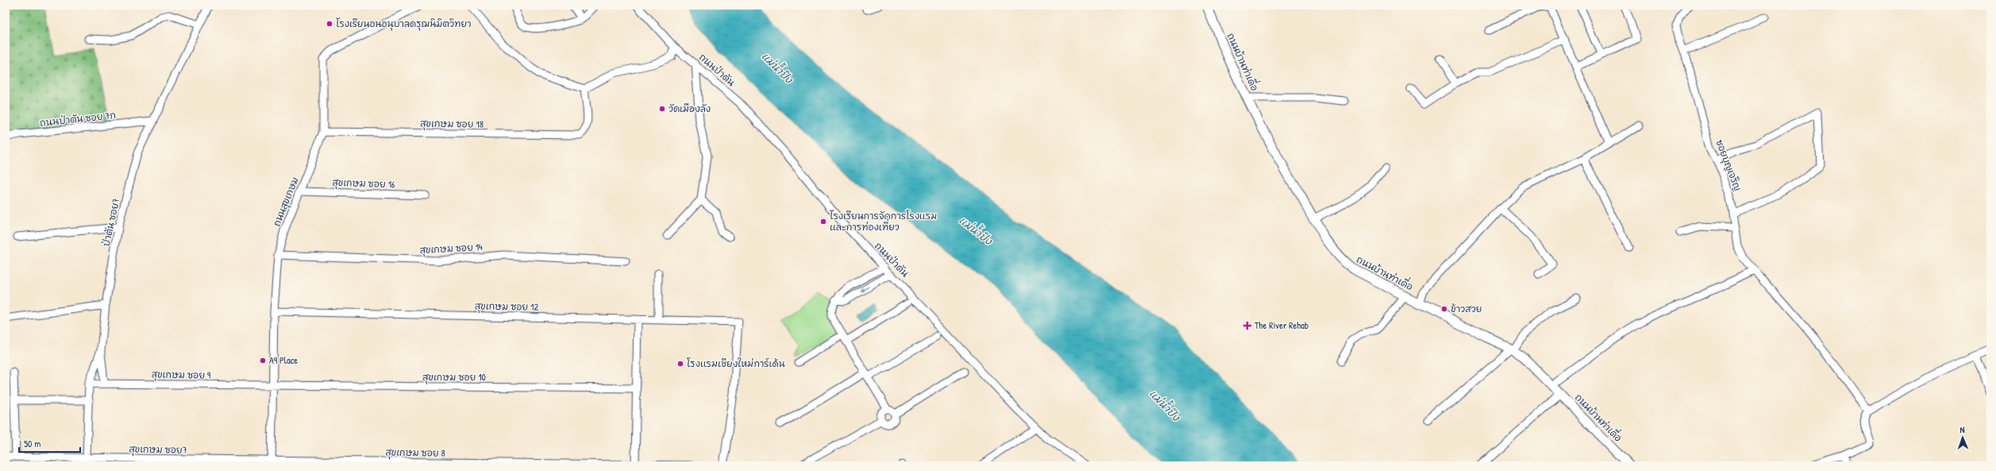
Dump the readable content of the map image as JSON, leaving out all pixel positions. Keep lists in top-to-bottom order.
{
  "streets": {
    "street": [
      "ถนนบ้านท่าเดื่อ",
      "ถนนป่าตัน",
      "ถนนป่าตัน ซอย 7ก",
      "สุขเกษม ซอย 18",
      "ซอยบุญเจริญ",
      "สุขเกษม ซอย 16",
      "ถนนสุขเกษม",
      "ป่าตัน ซอย7",
      "สุขเกษม ซอย 14",
      "สุขเกษม ซอย 12",
      "สุขเกษม ซอย 9",
      "สุขเกษม ซอย 10",
      "สุขเกษม ซอย7",
      "สุขเกษม ซอย 8"
    ]
  },
  "crossings": [
    ["ถนนป่าตัน ซอย 7ก", "ป่าตัน ซอย7"],
    ["สุขเกษม ซอย 18", "ถนนสุขเกษม"],
    ["สุขเกษม ซอย 16", "ถนนสุขเกษม"],
    ["ถนนสุขเกษม", "สุขเกษม ซอย 14"],
    ["ถนนสุขเกษม", "สุขเกษม ซอย 12"],
    ["ถนนสุขเกษม", "สุขเกษม ซอย 9"],
    ["ถนนสุขเกษม", "สุขเกษม ซอย 10"],
    ["ถนนสุขเกษม", "สุขเกษม ซอย7"],
    ["ถนนสุขเกษม", "สุขเกษม ซอย 8"],
    ["ป่าตัน ซอย7", "สุขเกษม ซอย 9"],
    ["ป่าตัน ซอย7", "สุขเกษม ซอย7"],
    ["สุขเกษม ซอย 9", "สุขเกษม ซอย 10"],
    ["สุขเกษม ซอย7", "สุขเกษม ซอย 8"]
  ],
  "water": ["แม่น้ำปิง"],
  "places": {
    "other": [
      "โรงเรียนอนอนุบาลดรุฌนิมิตวิทยา",
      "วัดเมืองลัง",
      "โรงเรียนการจัดการโรงแรม และการท่องเที่ยว",
      "ข้าวสวย",
      "A9 Place",
      "โรงแรมเชียงใหม่การ์เด้น"
    ],
    "health": ["The River Rehab"]
  },
  "scale_bar": "50 m",
  "north": "top"
}
